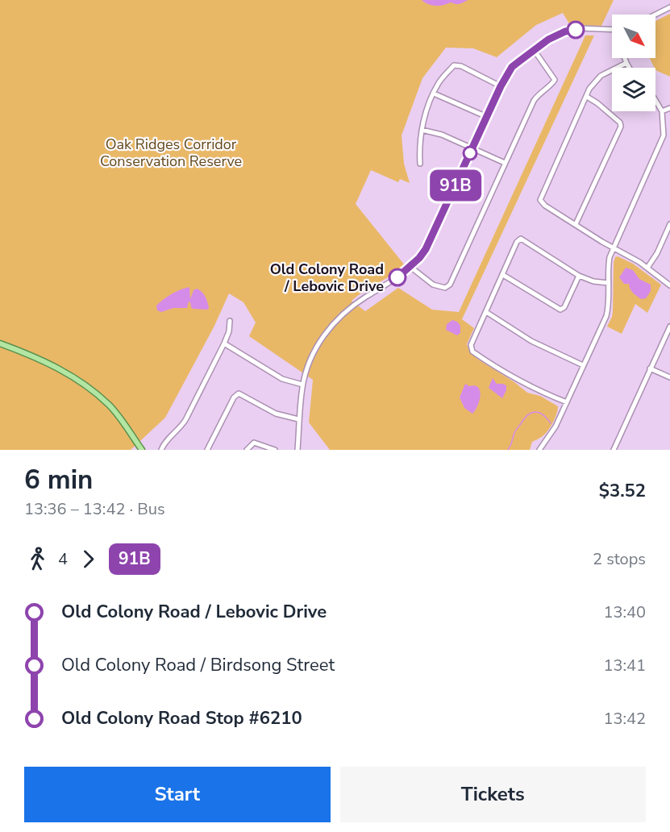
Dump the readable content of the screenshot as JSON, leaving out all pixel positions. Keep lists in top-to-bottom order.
{
  "parks": ["Oak Ridges Corridor Conservation Reserve"],
  "places": ["Old Colony Road / Lebovic Drive"],
  "lines": ["bus line 91B"],
  "north": "bottom right",
  "page": {
    "on_map": "91B",
    "heading": ["6 min", "13:36 – 13:42 · Bus", "$3.52"],
    "legs": ["4", "91B", "2 stops"],
    "list": [
      {
        "name": "Old Colony Road / Lebovic Drive",
        "value": "13:40"
      },
      {
        "name": "Old Colony Road / Birdsong Street",
        "value": "13:41"
      },
      {
        "name": "Old Colony Road Stop #6210",
        "value": "13:42"
      }
    ],
    "buttons": ["Start", "Tickets"]
  }
}
